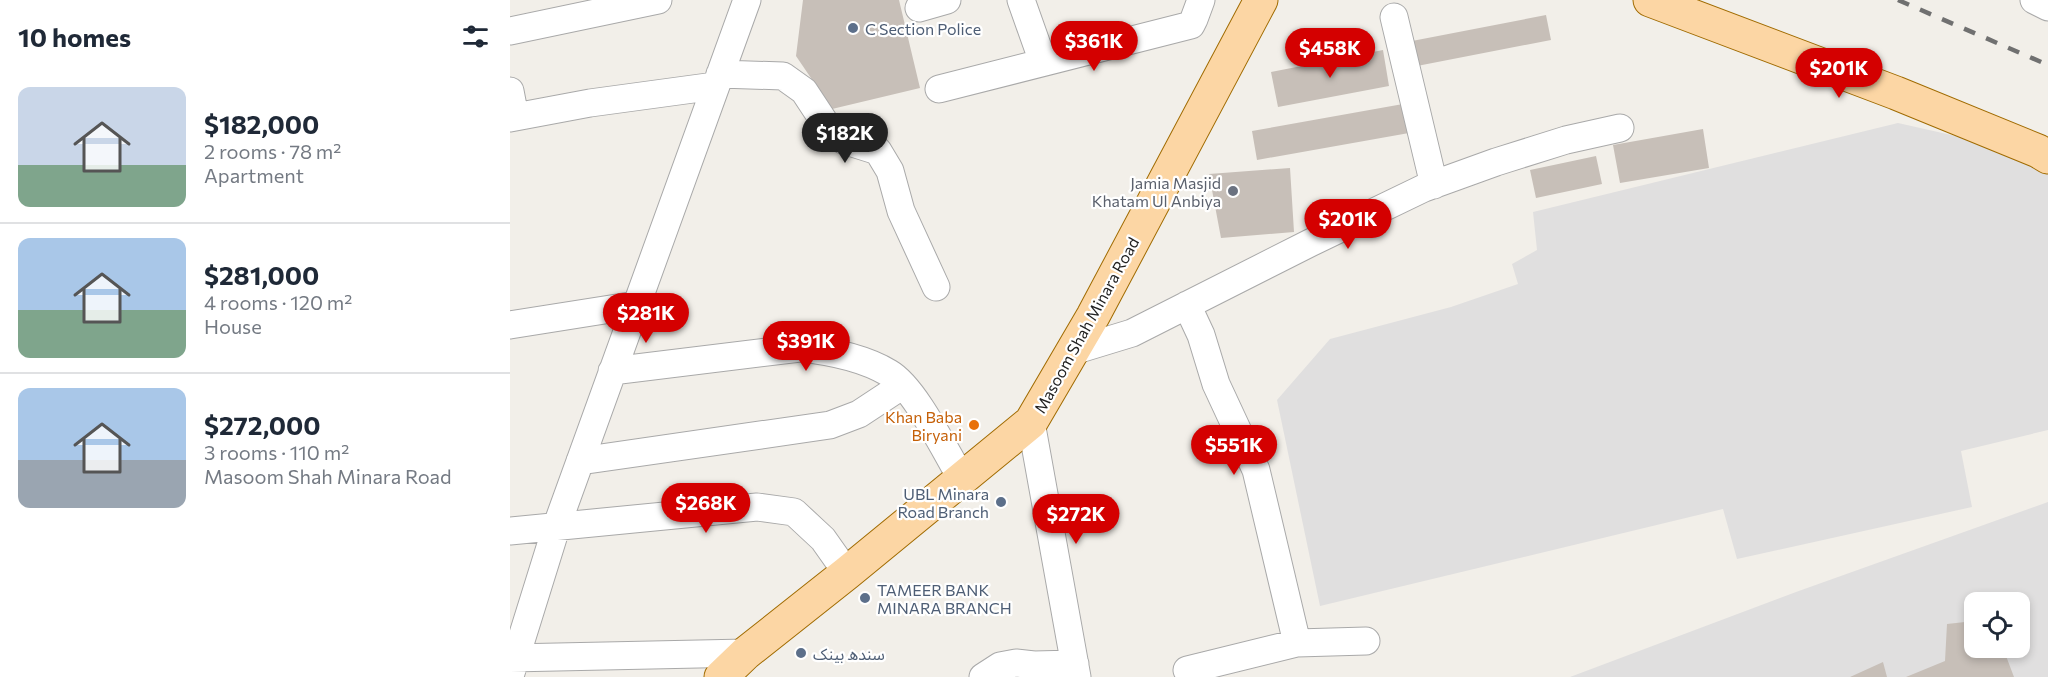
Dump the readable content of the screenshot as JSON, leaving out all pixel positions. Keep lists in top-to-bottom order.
{
  "streets": {
    "main road": ["Masoom Shah Minara Road"]
  },
  "places": [
    "C Section Police",
    "Jamia Masjid Khatam Ul Anbiya",
    "Khan Baba Biryani",
    "UBL Minara Road Branch",
    "TAMEER BANK MINARA BRANCH",
    "سندھ بینک"
  ],
  "page": {
    "heading": "10 homes",
    "price": [
      "$361K",
      "$458K",
      "$201K",
      "$182K",
      "$201K",
      "$281K",
      "$391K",
      "$551K",
      "$268K",
      "$272K"
    ],
    "list": [
      {
        "name": "$182,000",
        "note": "2 rooms · 78 m² · Apartment"
      },
      {
        "name": "$281,000",
        "note": "4 rooms · 120 m² · House"
      },
      {
        "name": "$272,000",
        "note": "3 rooms · 110 m² · Masoom Shah Minara Road"
      }
    ]
  }
}
